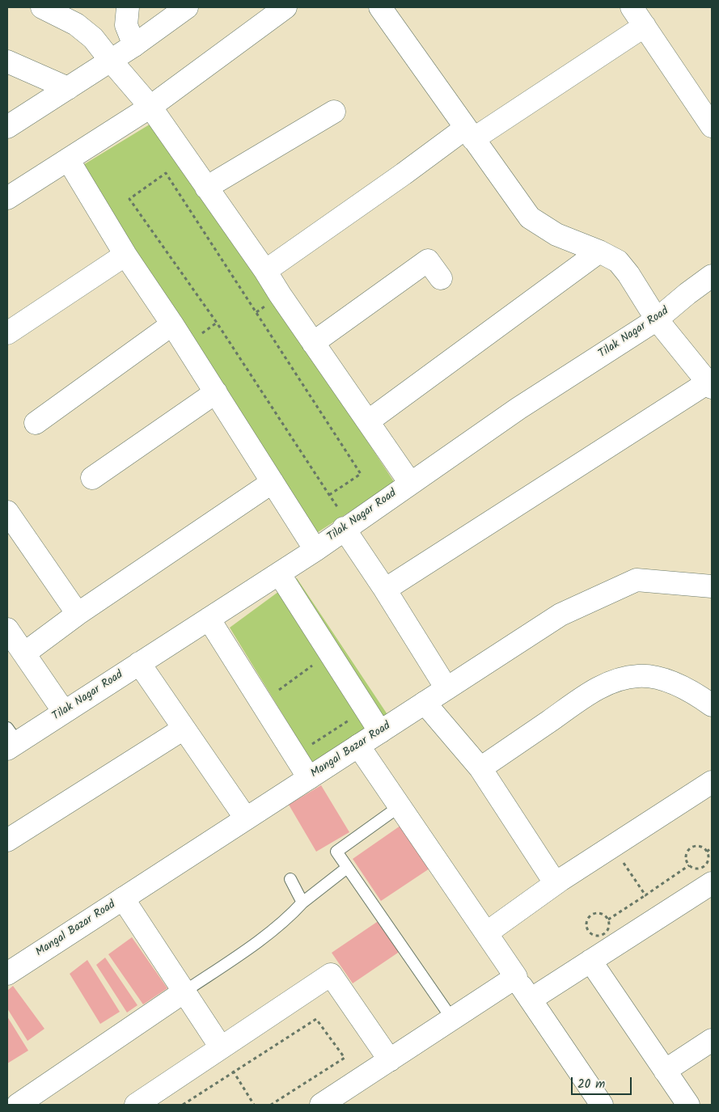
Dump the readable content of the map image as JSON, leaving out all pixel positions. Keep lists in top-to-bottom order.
{
  "streets": {
    "street": ["Tilak Nagar Road", "Mangal Bazar Road"]
  },
  "scale_bar": "20 m"
}
